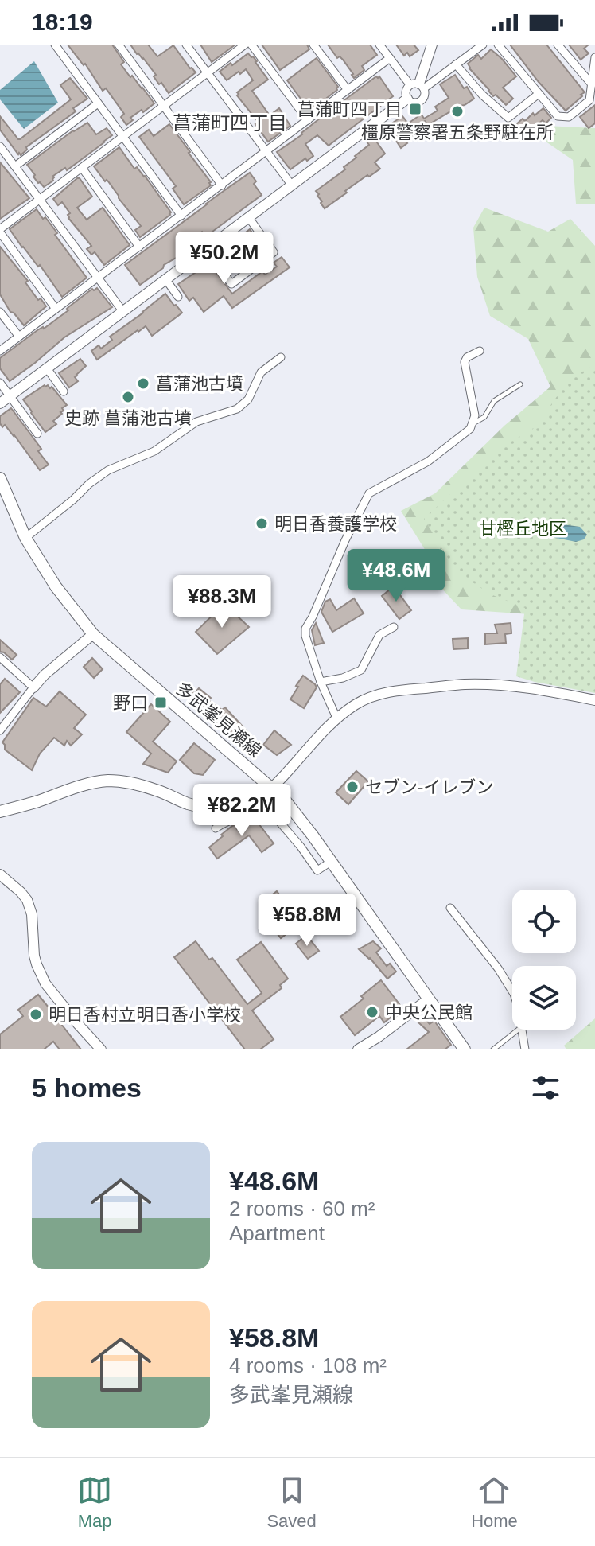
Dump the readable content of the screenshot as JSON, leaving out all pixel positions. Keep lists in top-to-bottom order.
{
  "streets": {
    "main road": ["多武峯見瀬線"]
  },
  "districts": ["菖蒲町四丁目"],
  "parks": ["甘樫丘地区"],
  "places": {
    "transit": ["菖蒲町四丁目", "野口"],
    "other": [
      "橿原警察署五条野駐在所",
      "菖蒲池古墳",
      "史跡 菖蒲池古墳",
      "明日香養護学校",
      "セブン-イレブン",
      "中央公民館",
      "明日香村立明日香小学校"
    ]
  },
  "page": {
    "status": "18:19",
    "price": [
      "¥50.2M",
      "¥48.6M",
      "¥88.3M",
      "¥82.2M",
      "¥58.8M"
    ],
    "heading": "5 homes",
    "list": [
      {
        "name": "¥48.6M",
        "note": "2 rooms · 60 m² · Apartment"
      },
      {
        "name": "¥58.8M",
        "note": "4 rooms · 108 m² · 多武峯見瀬線"
      }
    ],
    "tabs": ["Map", "Saved", "Home"]
  }
}
